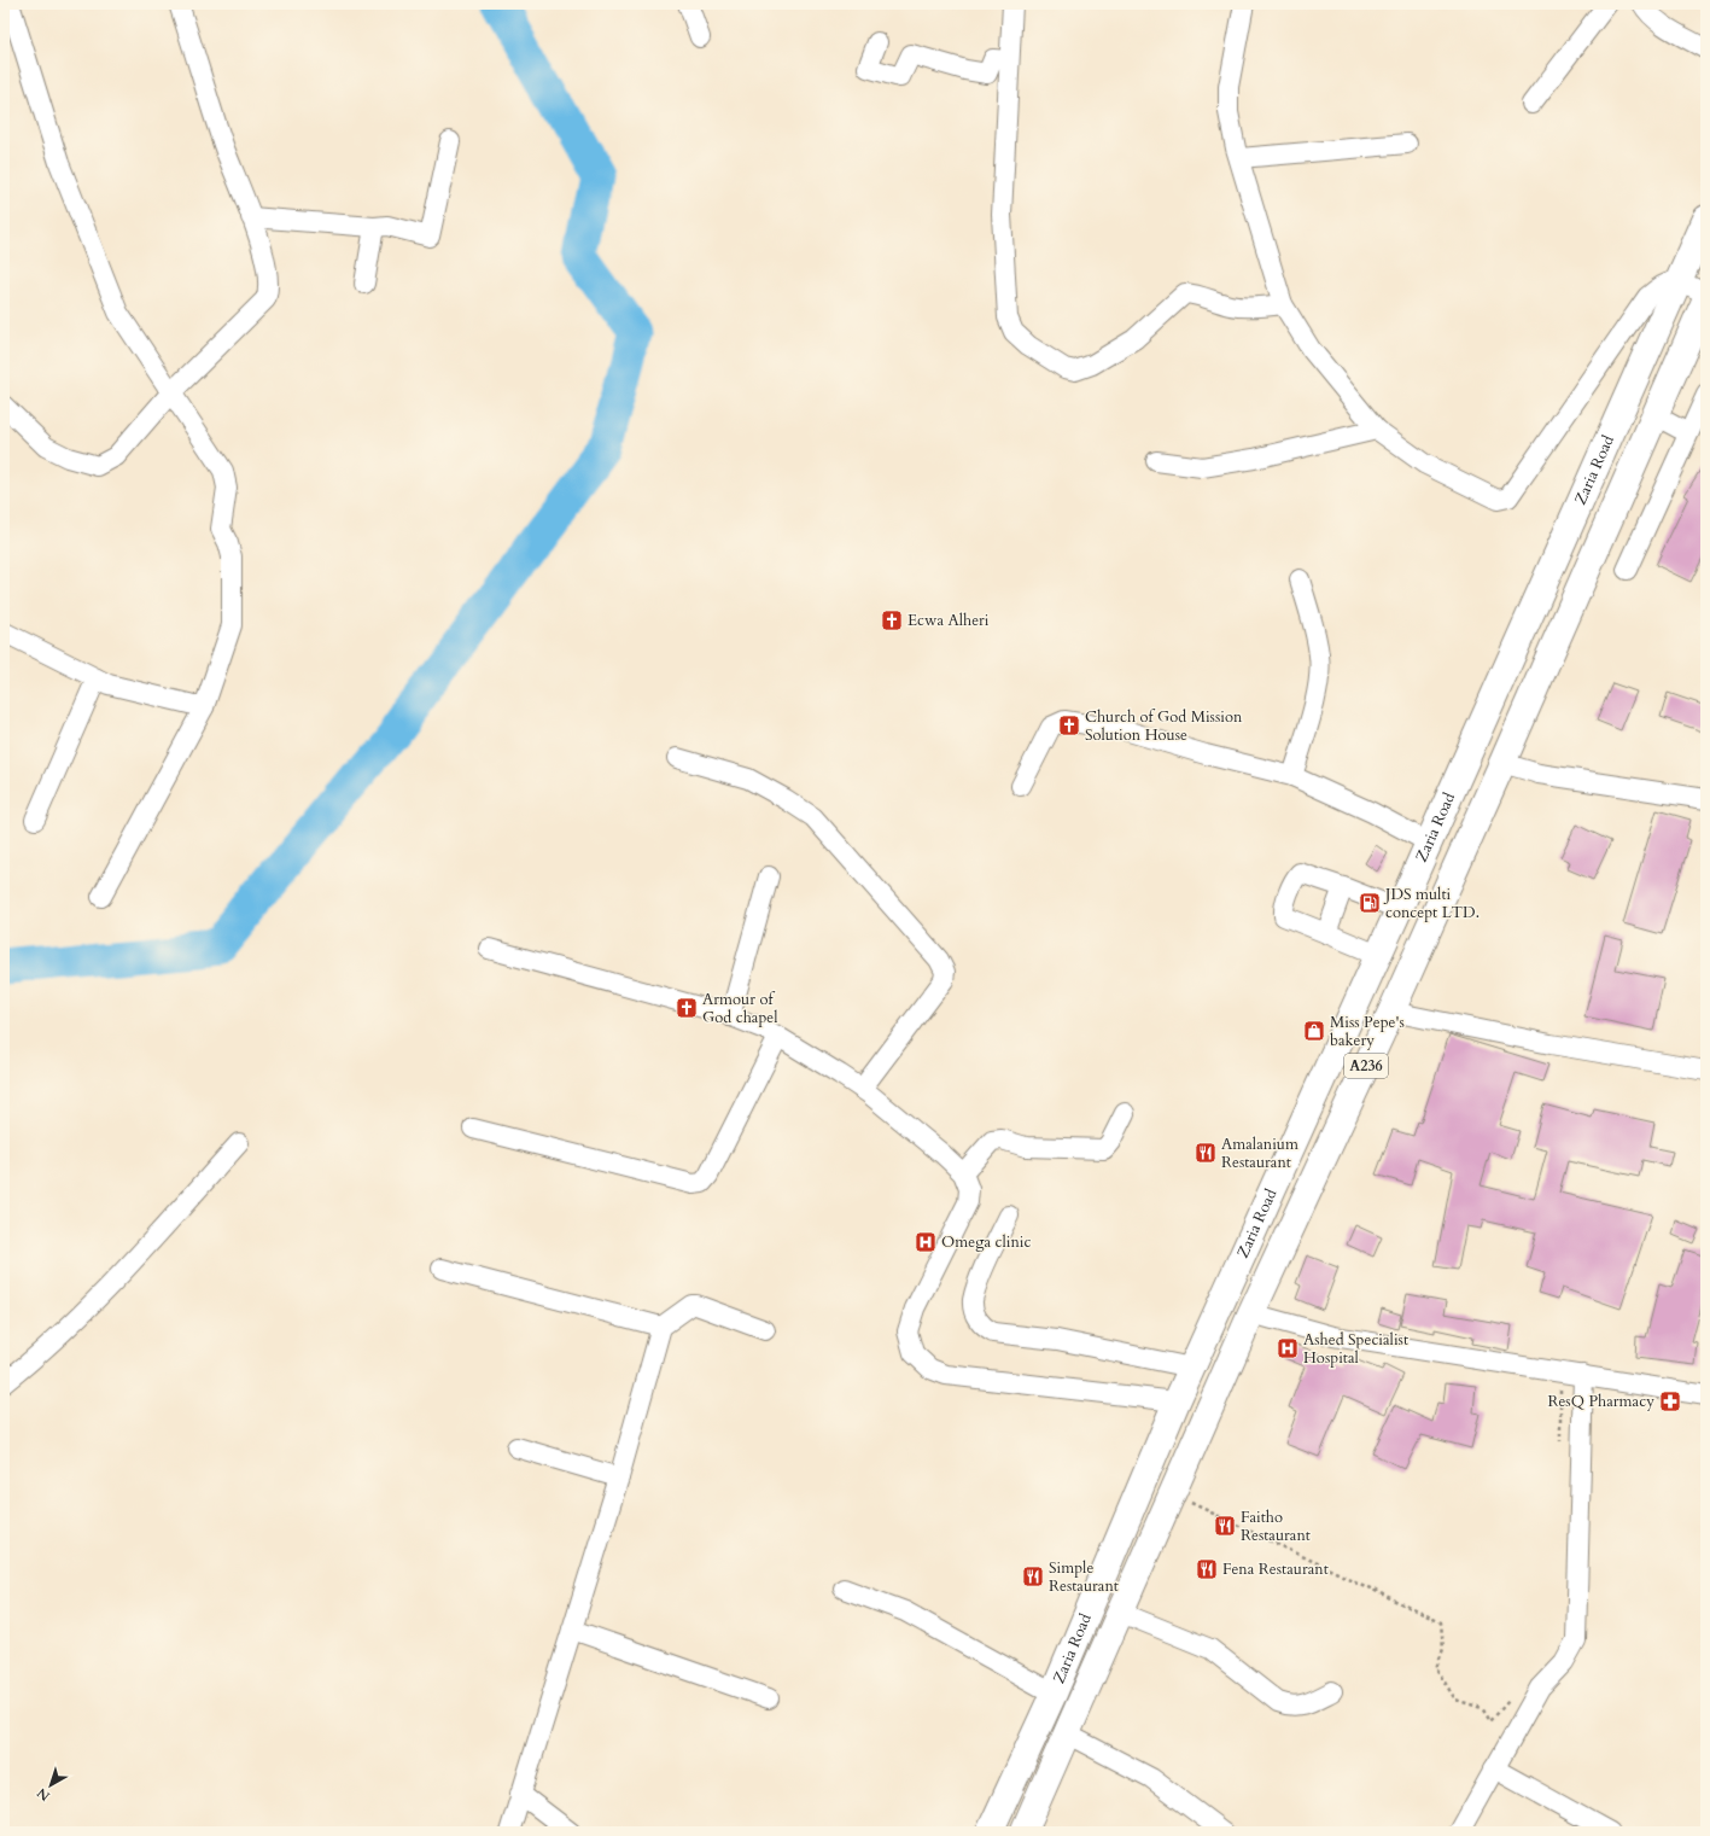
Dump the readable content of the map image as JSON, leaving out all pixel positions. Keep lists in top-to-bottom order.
{
  "streets": {
    "highway": ["Zaria Road", "A236"]
  },
  "places": {
    "church": ["Ecwa Alheri", "Church of God Mission Solution House", "Armour of God chapel"],
    "fuel station": ["JDS multi concept LTD."],
    "shop": ["Miss Pepe's bakery"],
    "restaurant": [
      "Amalanium Restaurant",
      "Faitho Restaurant",
      "Fena Restaurant",
      "Simple Restaurant"
    ],
    "hospital": ["Omega clinic", "Ashed Specialist Hospital"],
    "pharmacy": ["ResQ Pharmacy"]
  },
  "north": "bottom left"
}
